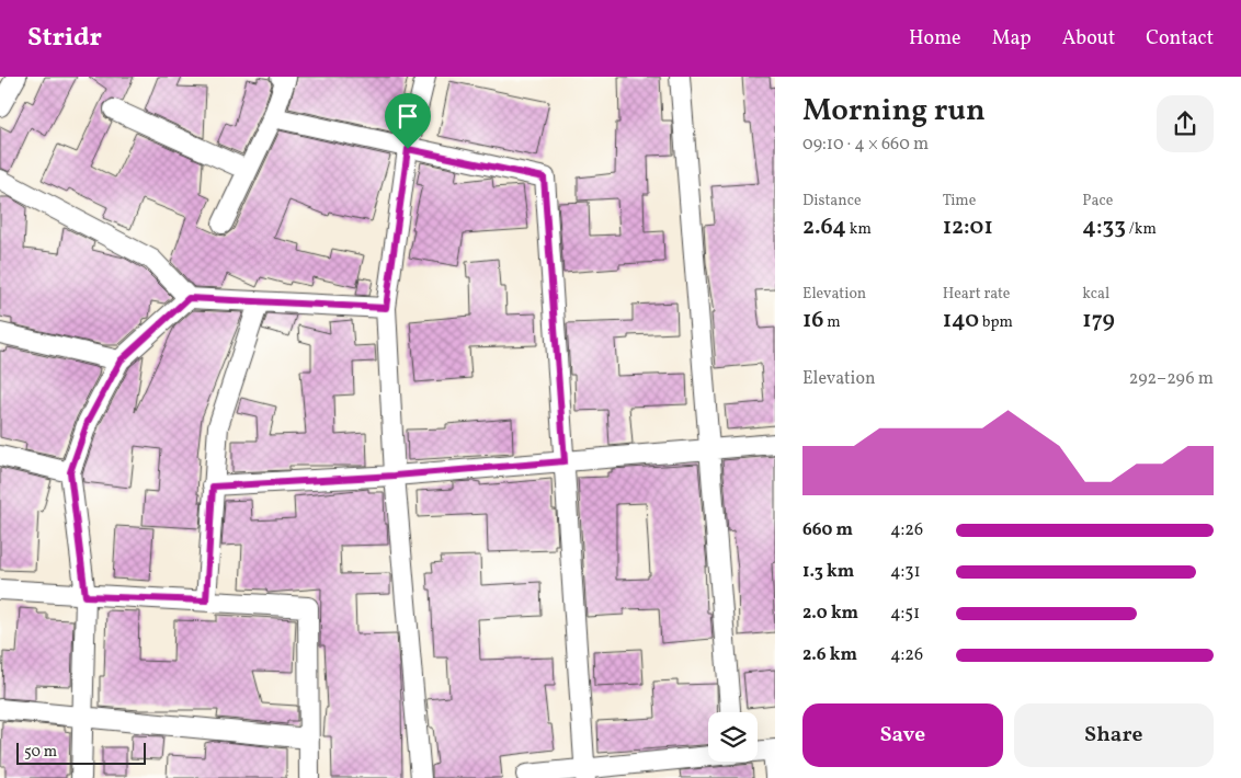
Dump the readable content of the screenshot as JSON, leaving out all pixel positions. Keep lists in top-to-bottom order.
{
  "scale_bar": "50 m",
  "page": {
    "header": "Stridr",
    "nav": [
      "Home",
      "Map",
      "About",
      "Contact"
    ],
    "heading": ["Morning run", "09:10 · 4 × 660 m"],
    "stats": [
      ["Distance", "2.64 km"],
      ["Time", "12:01"],
      ["Pace", "4:33 /km"],
      ["Elevation", "16 m"],
      ["Heart rate", "140 bpm"],
      ["kcal", "179"]
    ],
    "chart": ["Elevation", "292–296 m"],
    "list": [
      {
        "name": "660 m",
        "note": "4:26"
      },
      {
        "name": "1.3 km",
        "note": "4:31"
      },
      {
        "name": "2.0 km",
        "note": "4:51"
      },
      {
        "name": "2.6 km",
        "note": "4:26"
      }
    ],
    "buttons": ["Save", "Share"],
    "scale": "50 m"
  }
}
